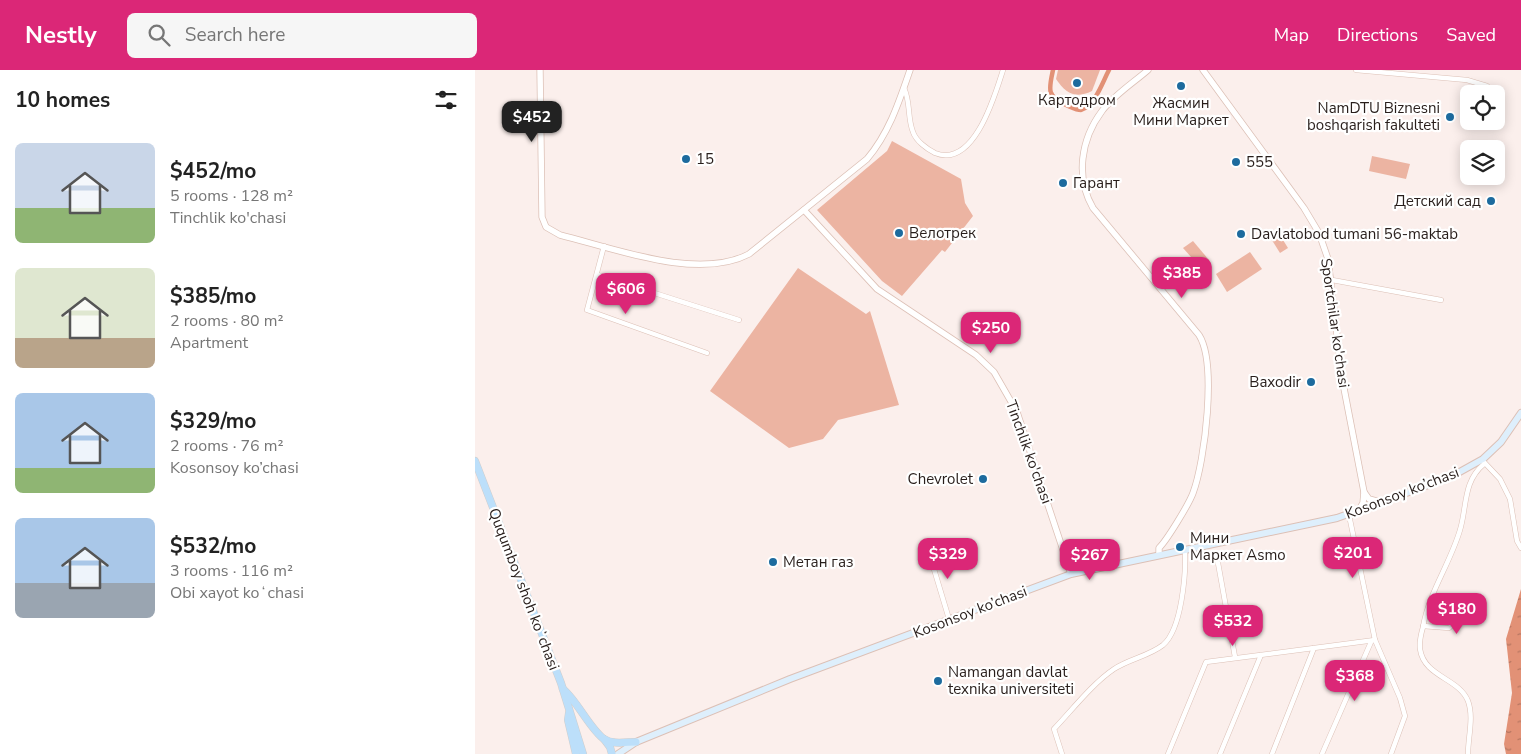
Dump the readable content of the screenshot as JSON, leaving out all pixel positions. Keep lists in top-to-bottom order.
{
  "streets": {
    "main road": ["Kosonsoy ko’chasi", "Ququmboy shoh koʻchasi"],
    "street": ["Sportchilar ko'chasi", "Tinchlik ko'chasi"]
  },
  "crossings": [
    ["Tinchlik ko'chasi", "Kosonsoy ko’chasi"]
  ],
  "places": [
    "Картодром",
    "Жасмин Мини Маркет",
    "NamDTU Biznesni boshqarish fakulteti",
    "15",
    "555",
    "Гарант",
    "Детский сад",
    "Велотрек",
    "Davlatobod tumani 56-maktab",
    "Baxodir",
    "Chevrolet",
    "Мини Маркет Asmo",
    "Метан газ",
    "Namangan davlat texnika universiteti"
  ],
  "page": {
    "header": "Nestly",
    "search": "Search here",
    "nav": ["Map", "Directions", "Saved"],
    "heading": "10 homes",
    "price": [
      "$452",
      "$385",
      "$606",
      "$250",
      "$201",
      "$329",
      "$267",
      "$180",
      "$532",
      "$368"
    ],
    "list": [
      {
        "name": "$452/mo",
        "note": "5 rooms · 128 m² · Tinchlik ko'chasi"
      },
      {
        "name": "$385/mo",
        "note": "2 rooms · 80 m² · Apartment"
      },
      {
        "name": "$329/mo",
        "note": "2 rooms · 76 m² · Kosonsoy ko’chasi"
      },
      {
        "name": "$532/mo",
        "note": "3 rooms · 116 m² · Obi xayot koʻchasi"
      }
    ]
  }
}
